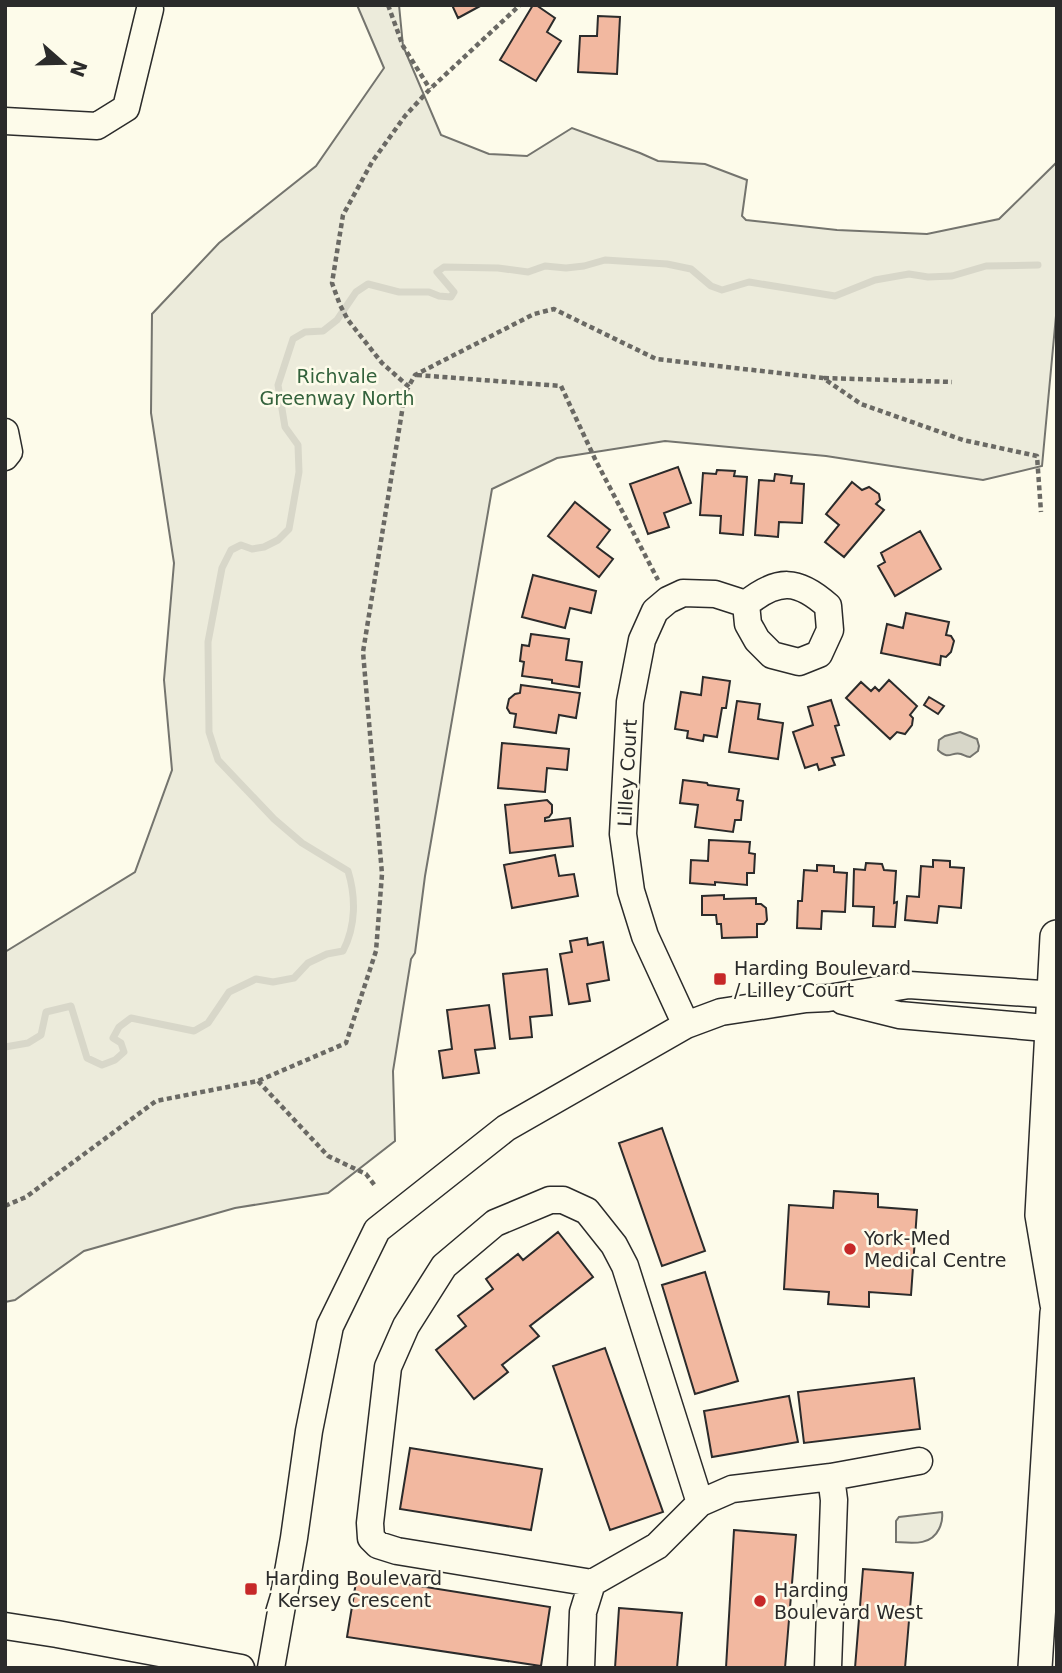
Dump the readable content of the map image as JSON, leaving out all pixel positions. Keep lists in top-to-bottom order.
{
  "streets": {
    "street": ["Lilley Court"]
  },
  "parks": ["Richvale Greenway North"],
  "places": {
    "transit": ["Harding Boulevard / Lilley Court", "Harding Boulevard / Kersey Crescent"],
    "other": ["York-Med Medical Centre", "Harding Boulevard West"]
  },
  "north": "right"
}
